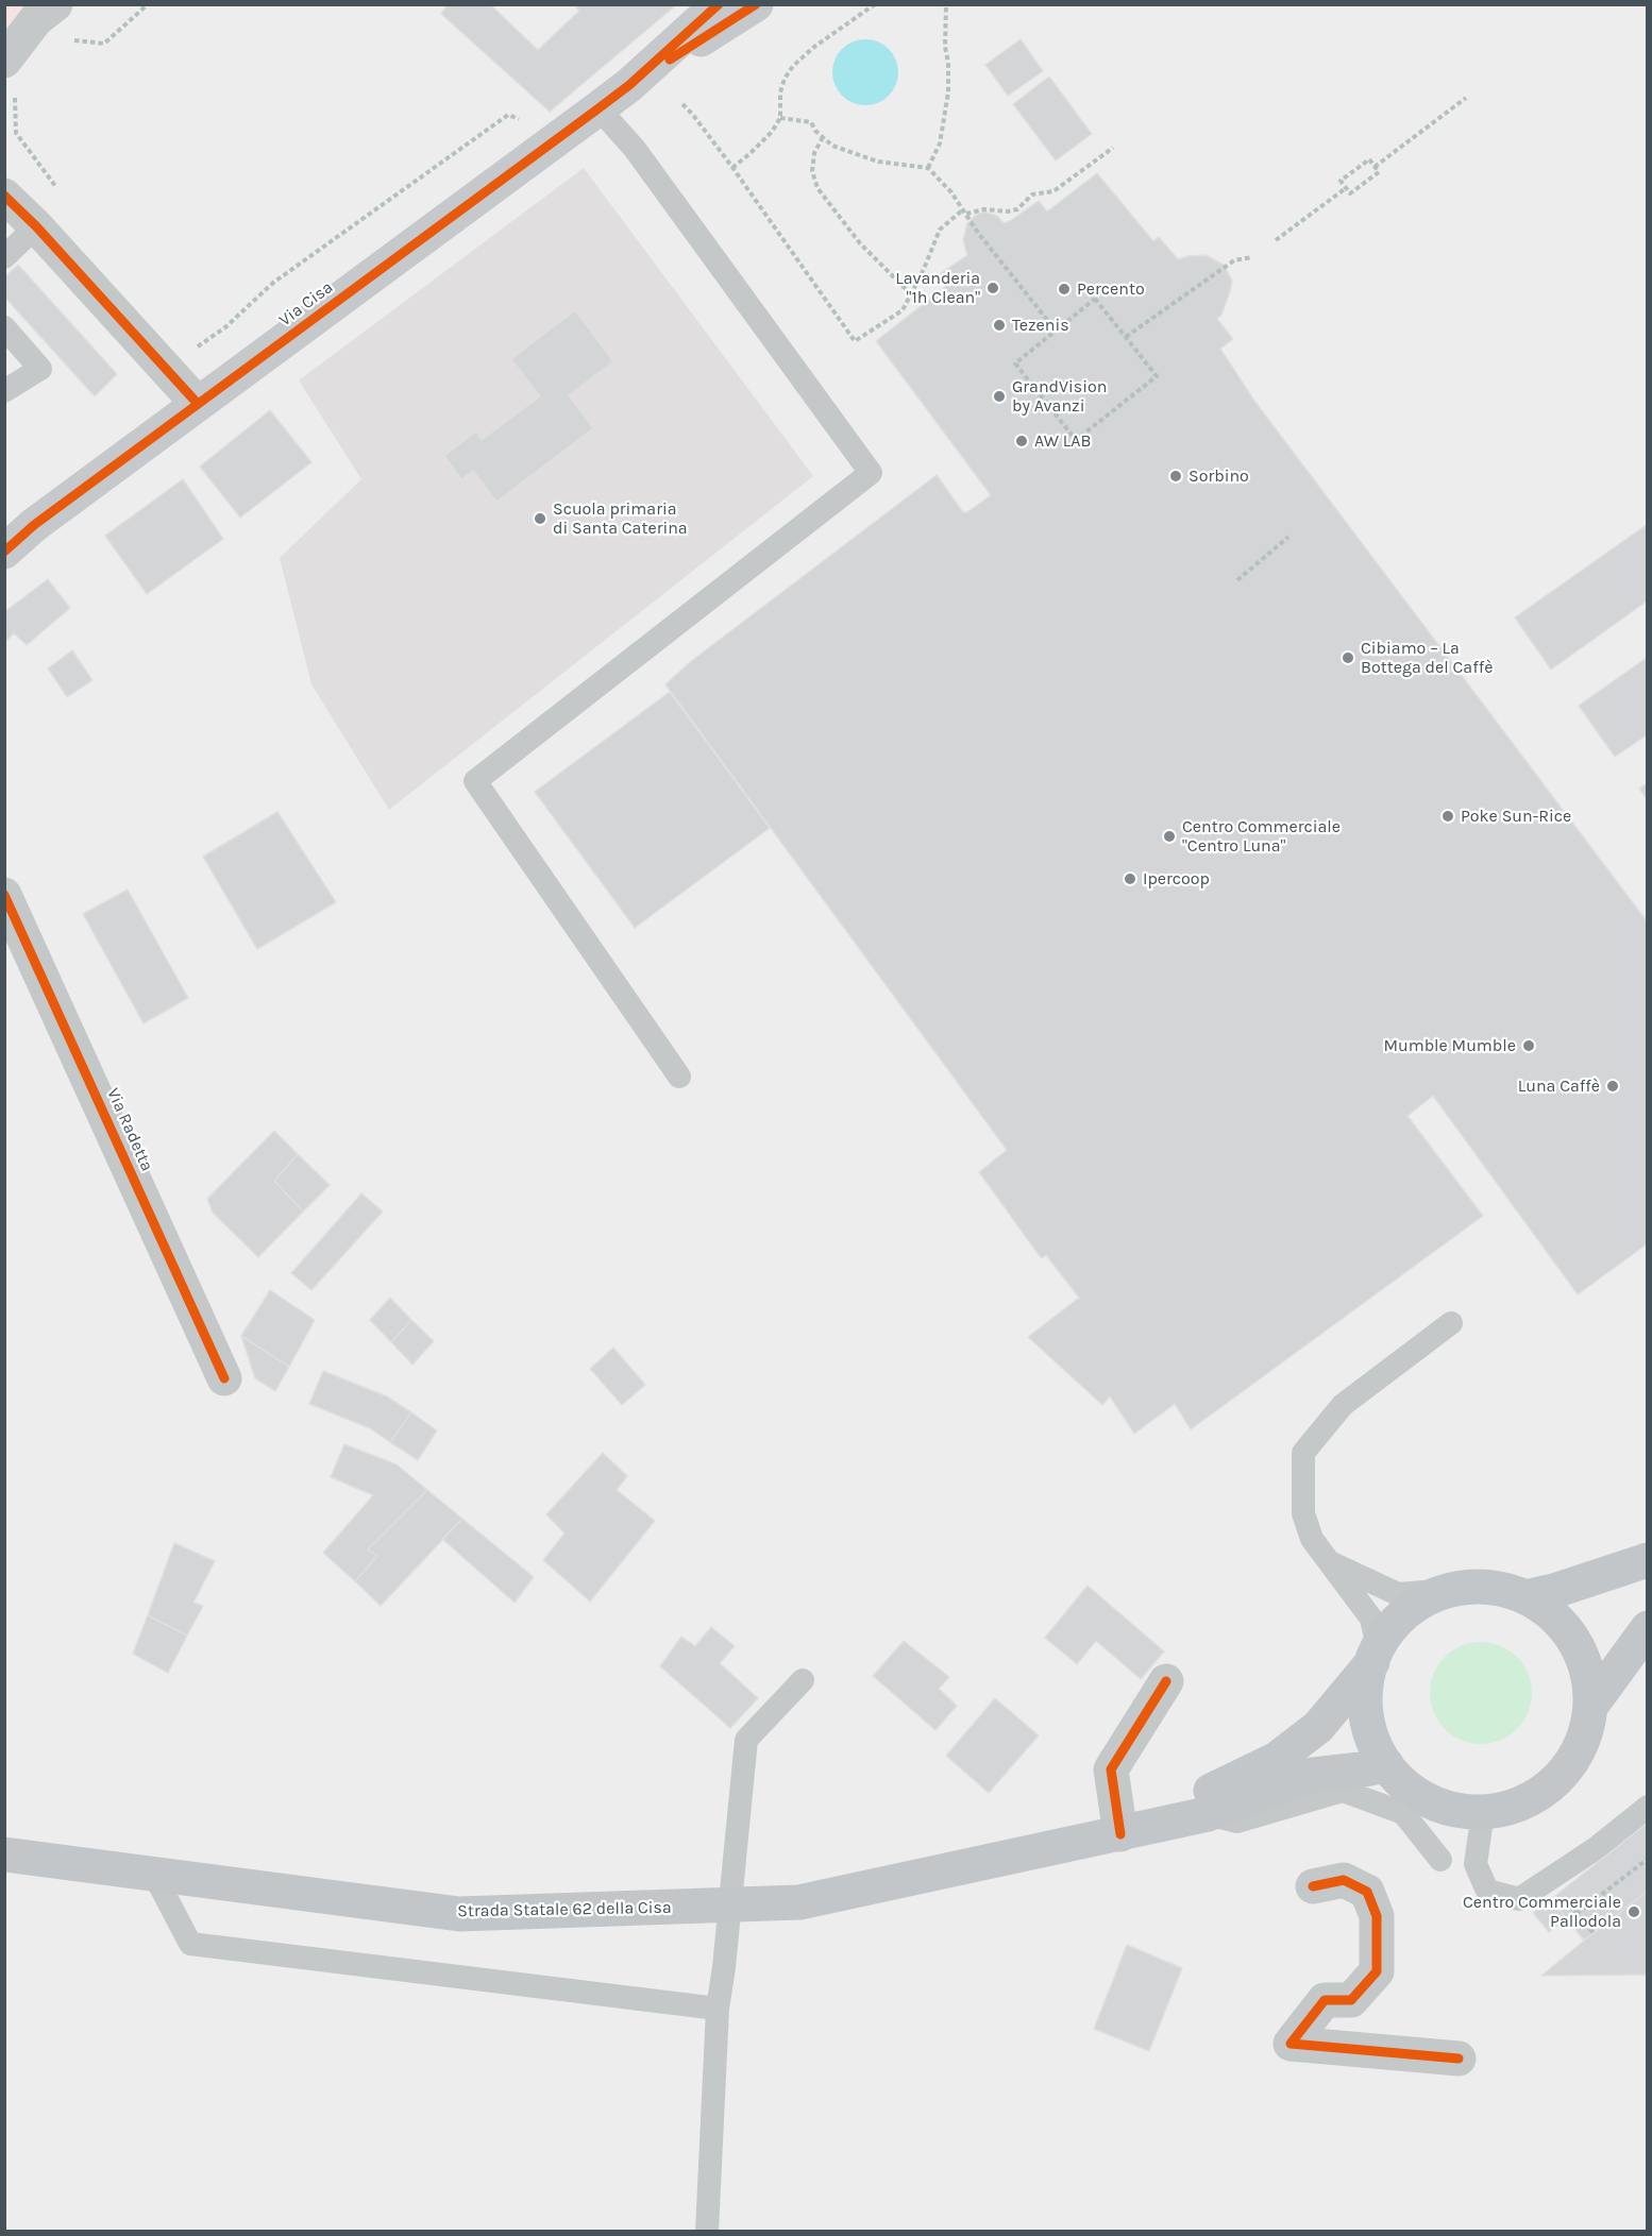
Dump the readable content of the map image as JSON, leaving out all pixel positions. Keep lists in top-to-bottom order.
{
  "streets": {
    "main road": ["Strada Statale 62 della Cisa"],
    "street": ["Via Cisa", "Via Radetta"]
  },
  "places": [
    "Lavanderia \"1h Clean\"",
    "Percento",
    "Tezenis",
    "GrandVision by Avanzi",
    "AW LAB",
    "Sorbino",
    "Scuola primaria di Santa Caterina",
    "Cibiamo – La Bottega del Caffè",
    "Poke Sun-Rice",
    "Centro Commerciale \"Centro Luna\"",
    "Ipercoop",
    "Mumble Mumble",
    "Luna Caffè",
    "Centro Commerciale Pallodola"
  ]
}
